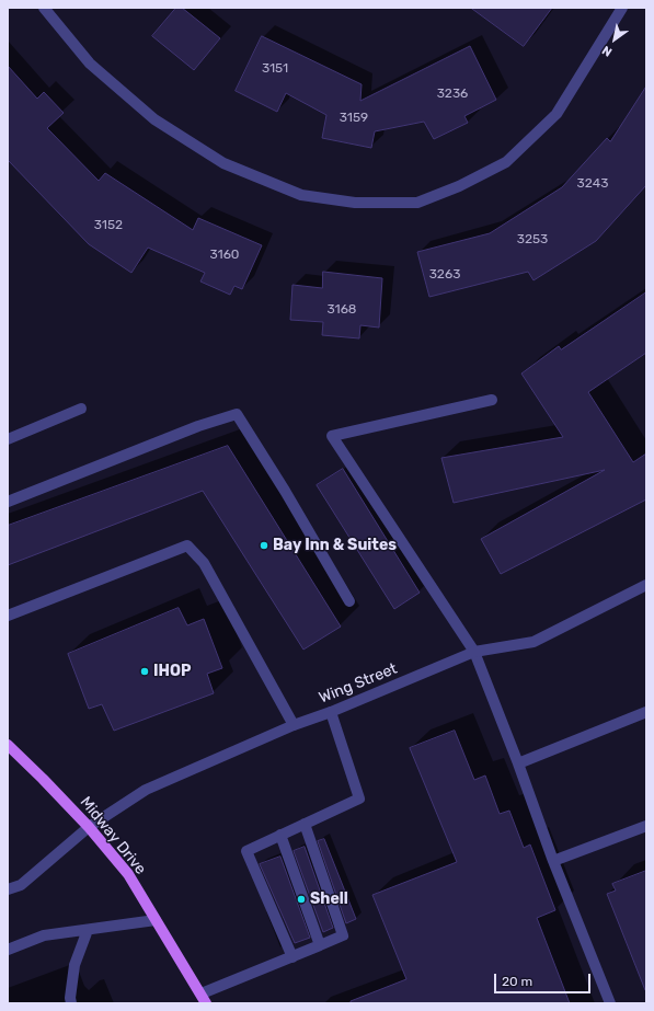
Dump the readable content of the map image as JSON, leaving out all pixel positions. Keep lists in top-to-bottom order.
{
  "streets": {
    "main road": ["Midway Drive"],
    "street": ["Wing Street"]
  },
  "crossings": [
    ["Wing Street", "Midway Drive"]
  ],
  "places": ["Bay Inn & Suites", "IHOP", "Shell"],
  "house_numbers": [
    "3151",
    "3236",
    "3159",
    "3243",
    "3152",
    "3253",
    "3160",
    "3263",
    "3168"
  ],
  "scale_bar": "20 m",
  "north": "bottom left"
}
